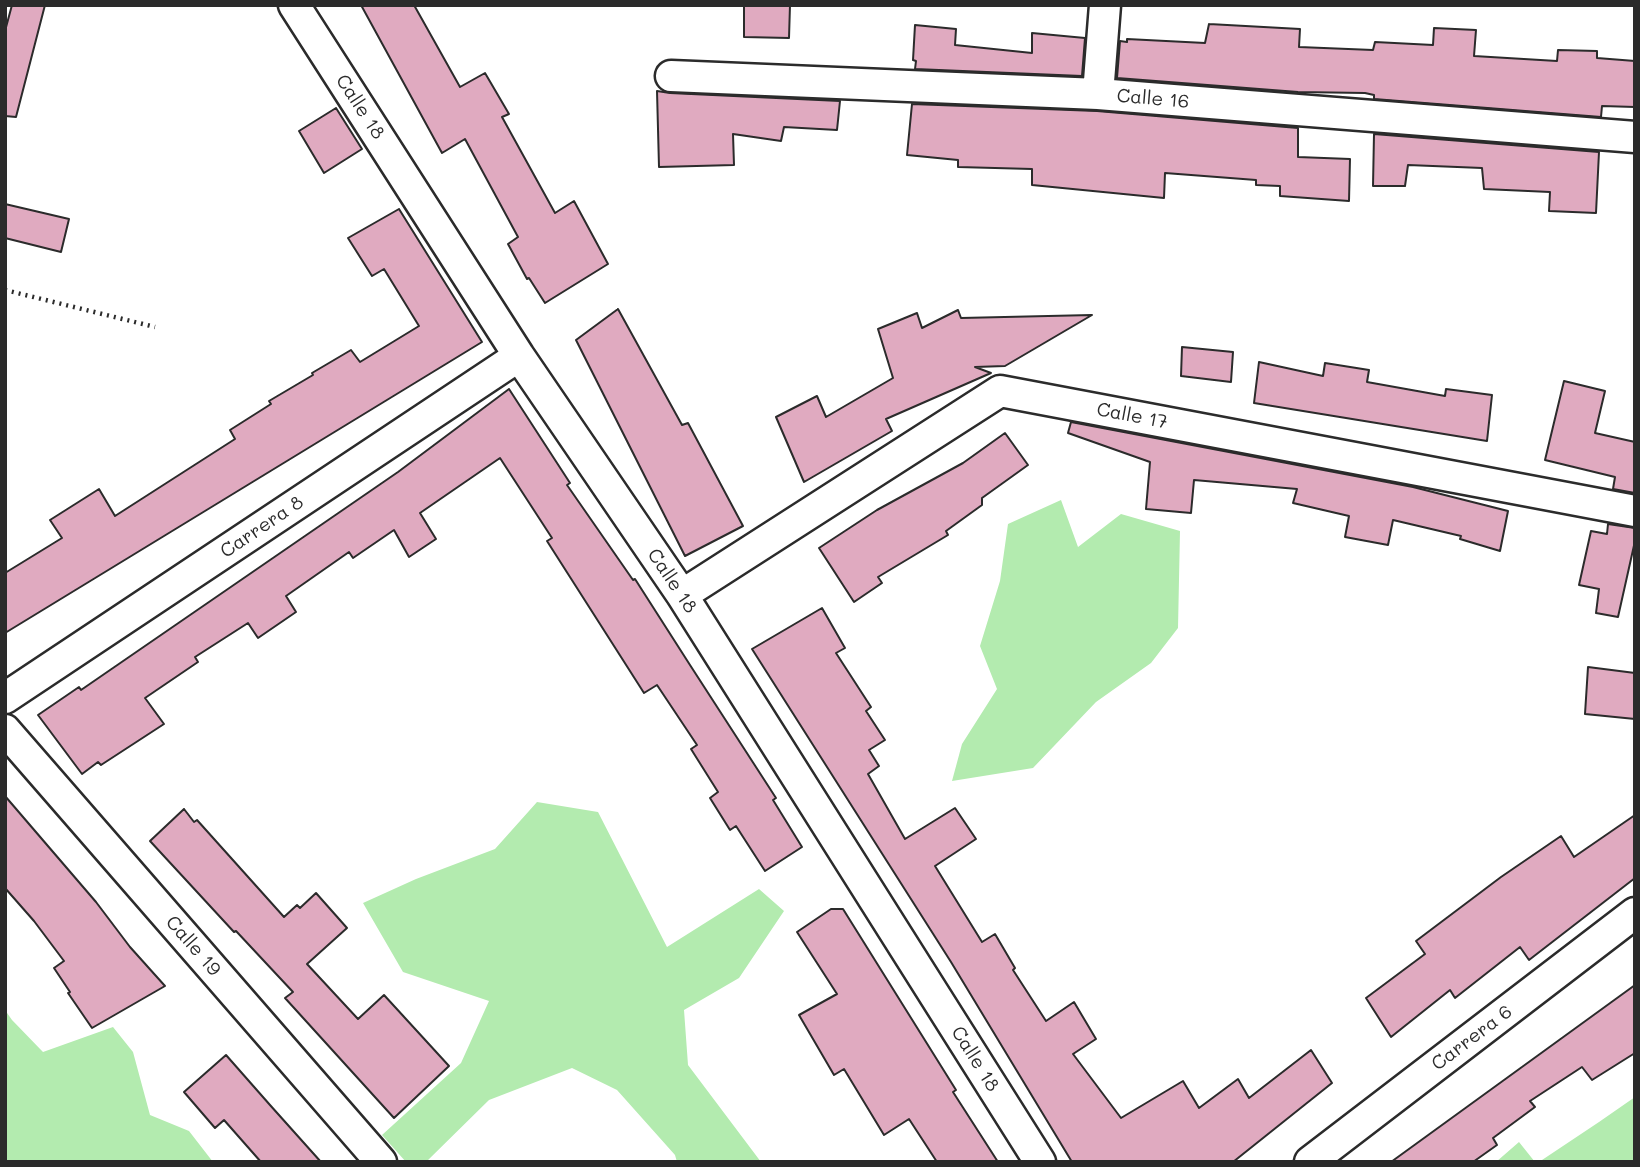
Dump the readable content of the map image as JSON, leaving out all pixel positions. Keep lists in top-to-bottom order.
{
  "streets": {
    "street": [
      "Calle 16",
      "Calle 18",
      "Calle 17",
      "Carrera 8",
      "Calle 19",
      "Carrera 6"
    ]
  },
  "crossings": [
    ["Calle 18", "Calle 17"],
    ["Calle 18", "Carrera 8"]
  ]
}
